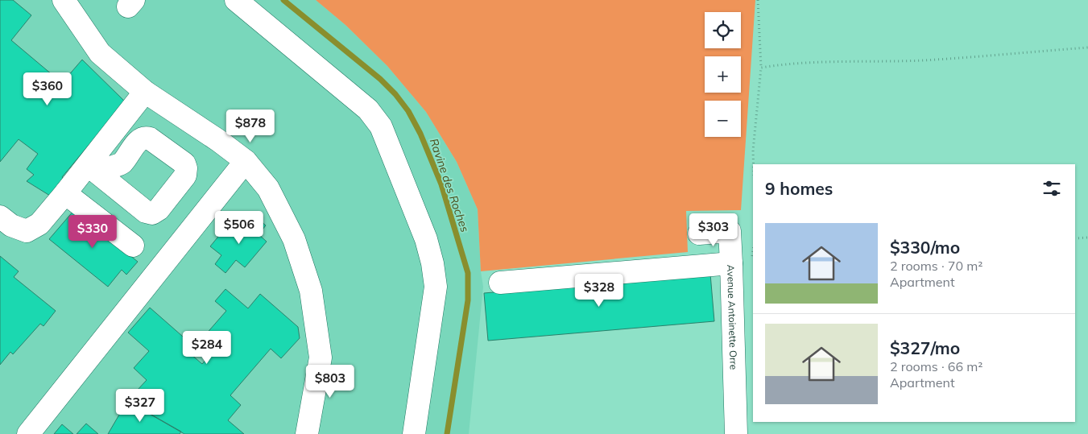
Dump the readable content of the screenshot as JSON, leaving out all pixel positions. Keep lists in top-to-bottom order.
{
  "streets": {
    "street": ["Avenue Antoinette Orre"]
  },
  "water": ["Ravine des Roches"],
  "page": {
    "map_buttons": ["+", "−"],
    "price": [
      "$360",
      "$878",
      "$506",
      "$303",
      "$330",
      "$328",
      "$284",
      "$803",
      "$327"
    ],
    "heading": "9 homes",
    "list": [
      {
        "name": "$330/mo",
        "note": "2 rooms · 70 m² · Apartment"
      },
      {
        "name": "$327/mo",
        "note": "2 rooms · 66 m² · Apartment"
      }
    ]
  }
}
